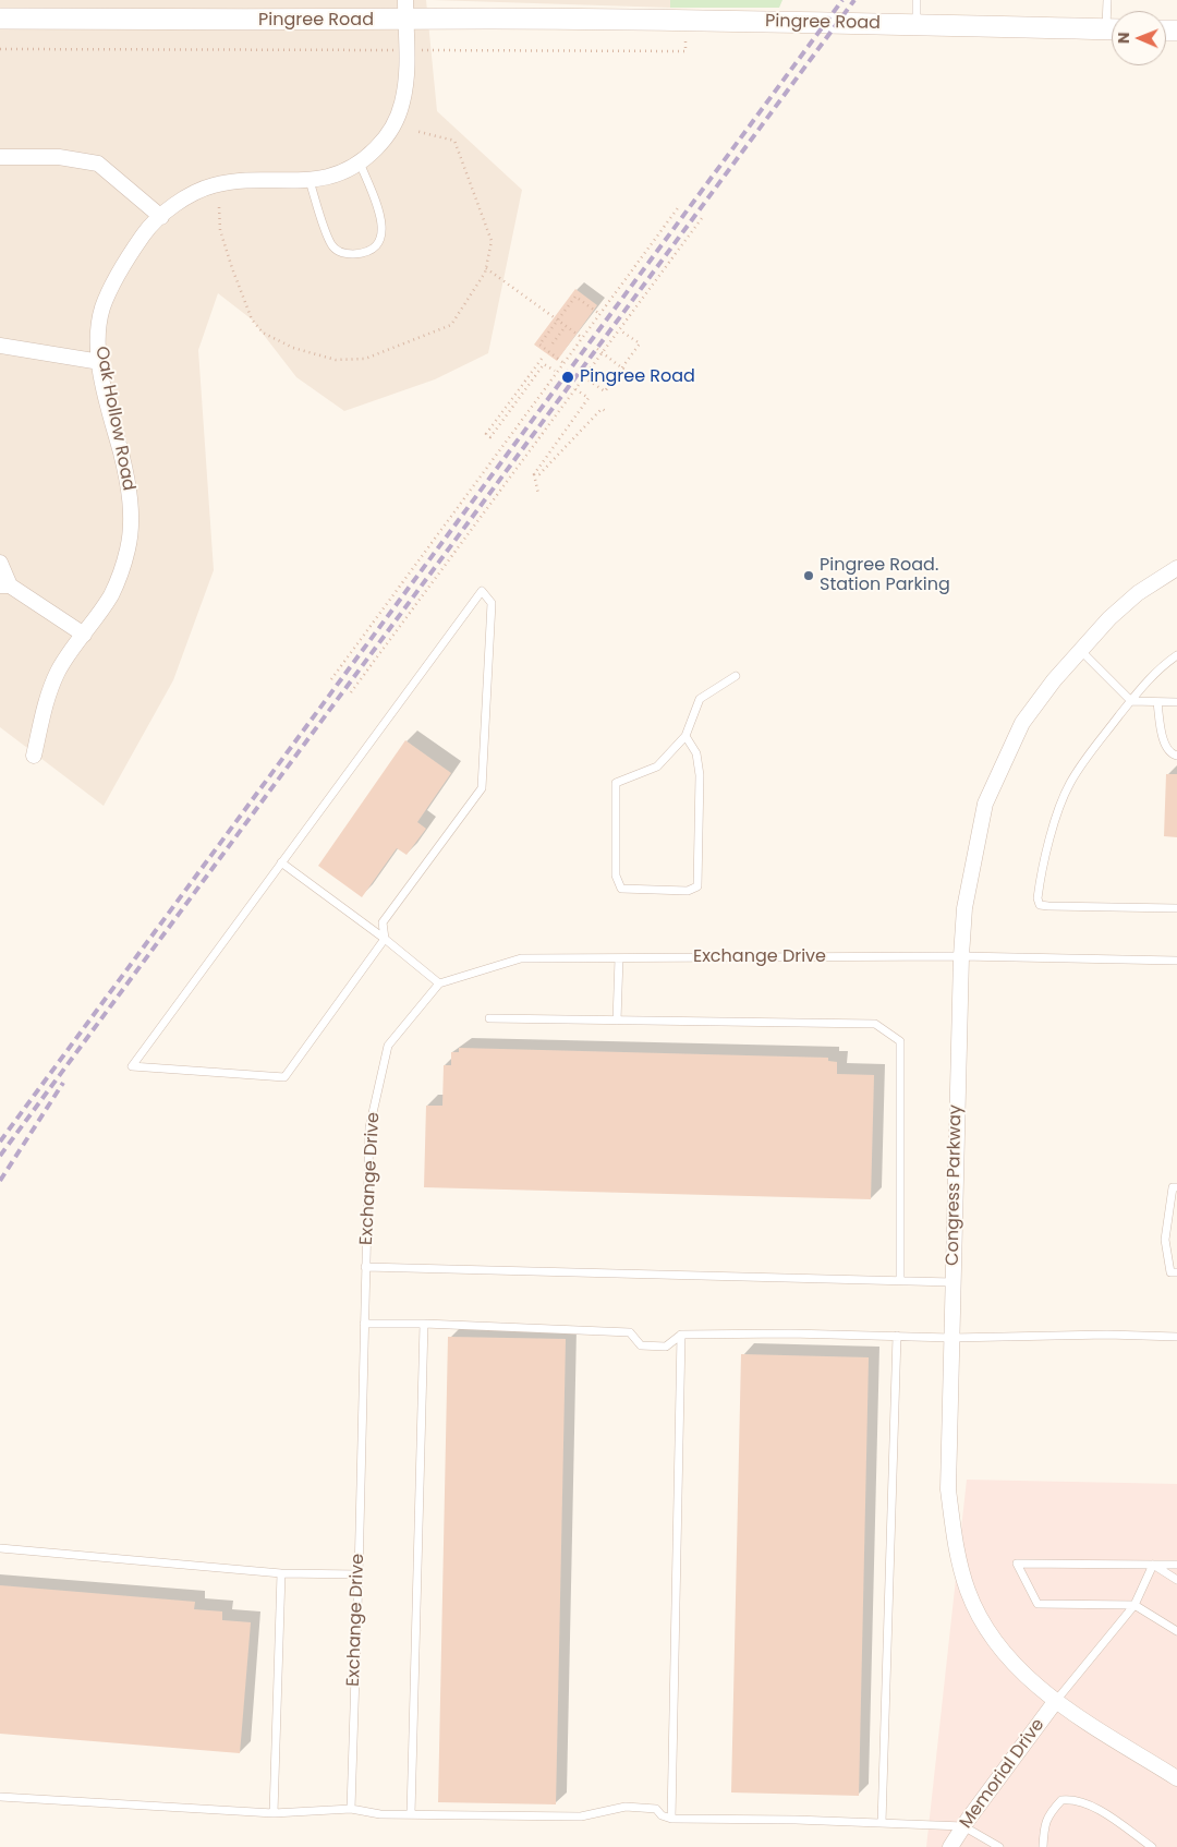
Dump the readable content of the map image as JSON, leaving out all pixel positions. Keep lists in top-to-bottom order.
{
  "streets": {
    "street": [
      "Pingree Road",
      "Oak Hollow Road",
      "Congress Parkway",
      "Memorial Drive"
    ],
    "lane": ["Exchange Drive"]
  },
  "crossings": [
    ["Pingree Road", "Oak Hollow Road"],
    ["Exchange Drive", "Congress Parkway"],
    ["Congress Parkway", "Memorial Drive"]
  ],
  "places": ["Pingree Road", "Pingree Road. Station Parking"],
  "north": "left"
}
